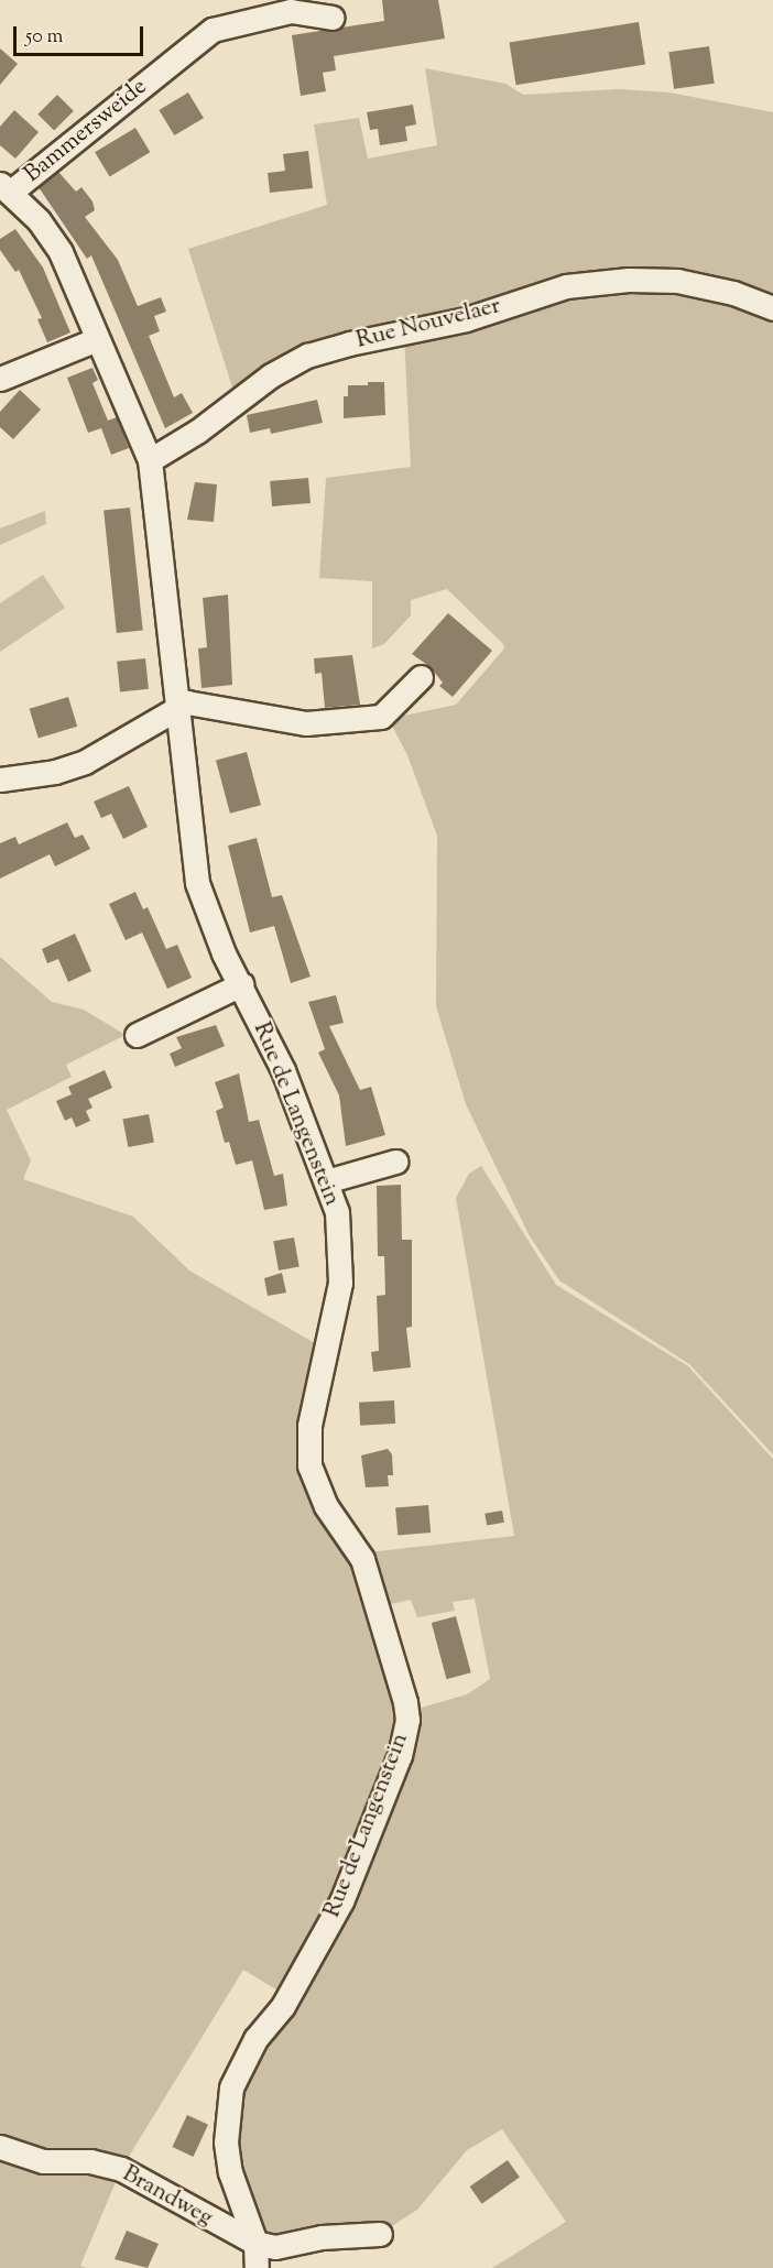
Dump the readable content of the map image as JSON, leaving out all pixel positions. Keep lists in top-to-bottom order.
{
  "streets": {
    "street": [
      "Bammersweide",
      "Rue Nouvelaer",
      "Rue de Langenstein",
      "Brandweg"
    ]
  },
  "crossings": [
    ["Rue de Langenstein", "Brandweg"]
  ],
  "scale_bar": "50 m"
}
